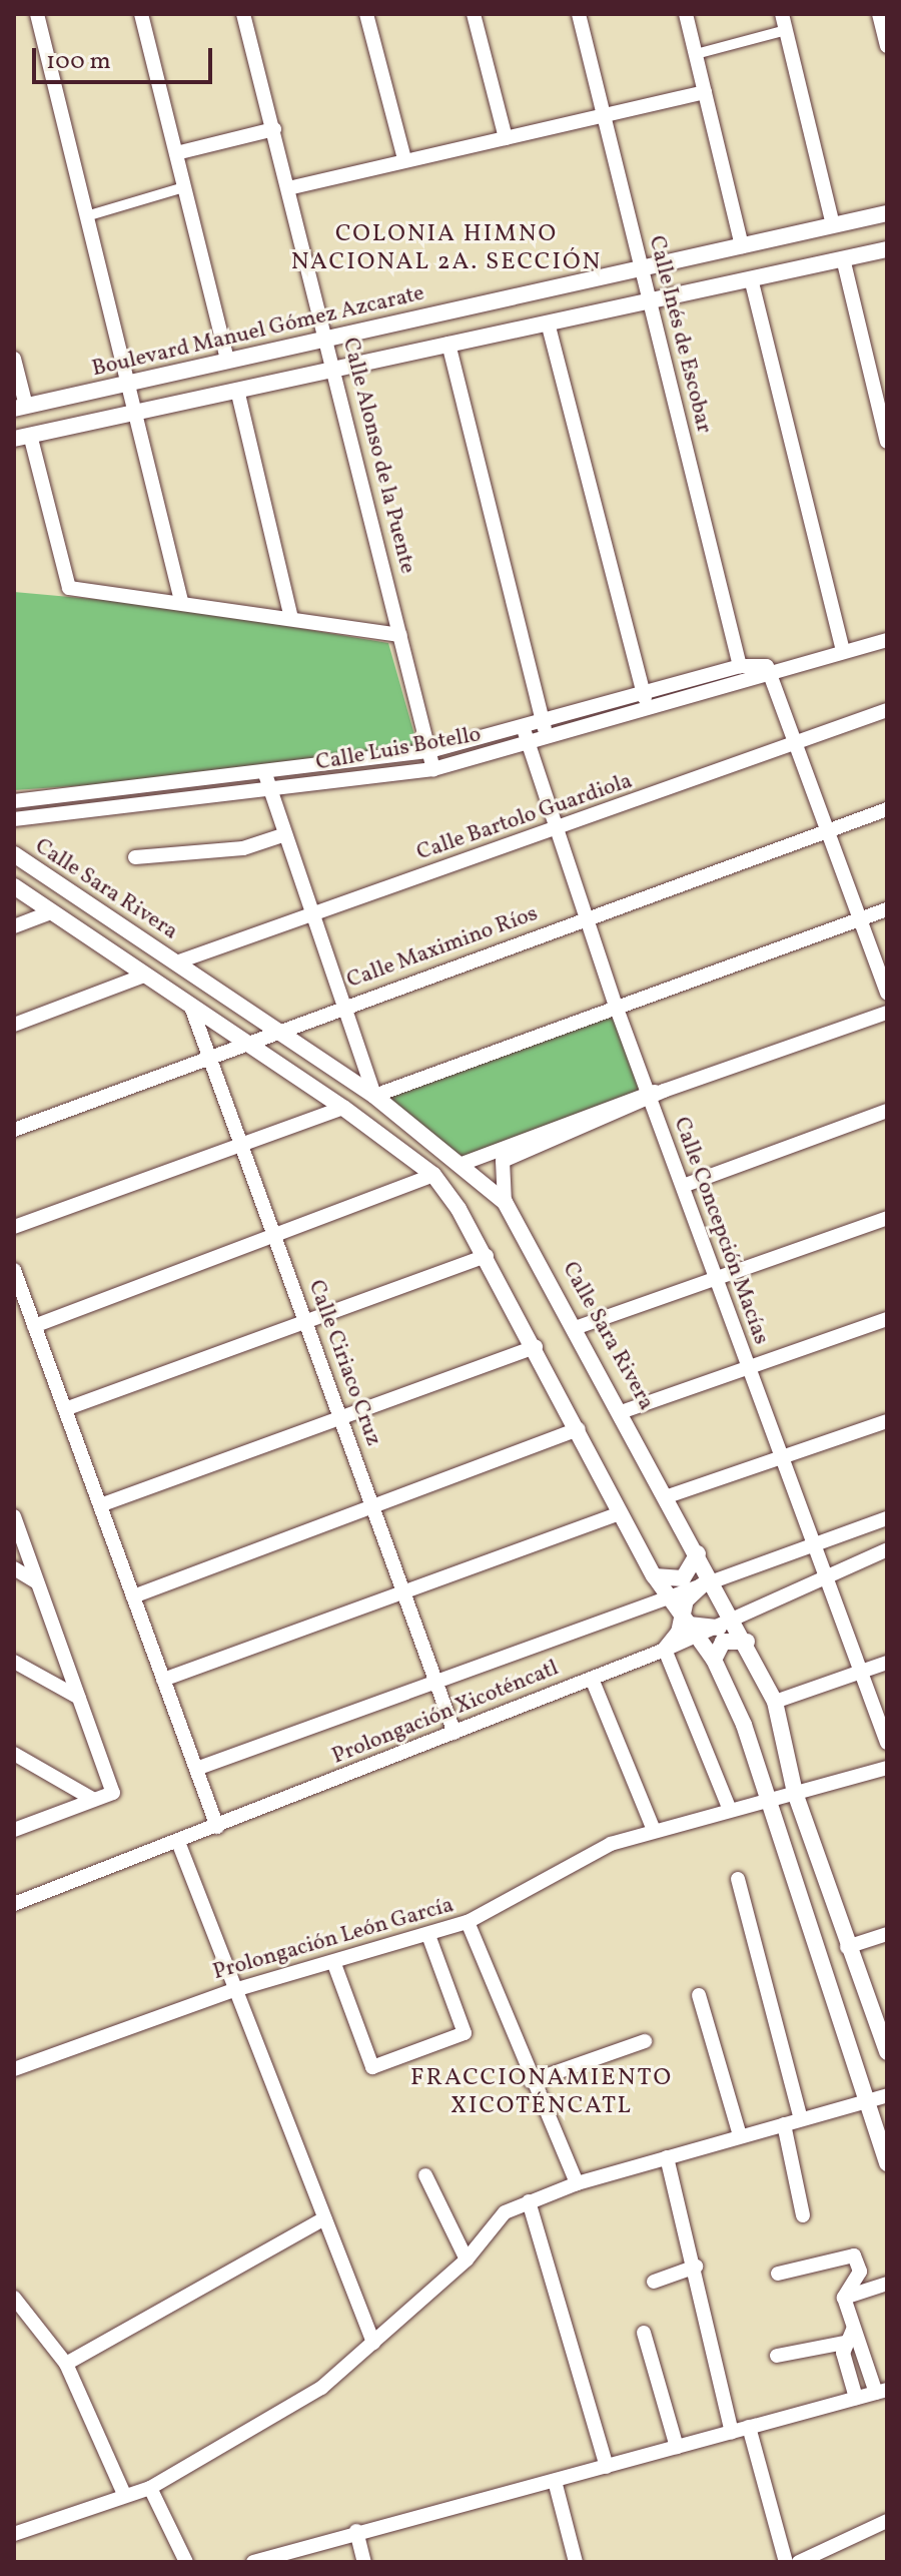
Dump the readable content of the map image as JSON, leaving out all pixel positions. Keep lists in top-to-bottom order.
{
  "streets": {
    "street": [
      "Boulevard Manuel Gómez Azcarate",
      "Calle Inés de Escobar",
      "Calle Alonso de la Puente",
      "Calle Luis Botello",
      "Calle Bartolo Guardiola",
      "Calle Sara Rivera",
      "Calle Maximino Ríos",
      "Calle Concepción Macías",
      "Calle Ciriaco Cruz",
      "Prolongación Xicoténcatl",
      "Prolongación León García"
    ]
  },
  "crossings": [
    ["Boulevard Manuel Gómez Azcarate", "Calle Inés de Escobar"],
    ["Boulevard Manuel Gómez Azcarate", "Calle Alonso de la Puente"],
    ["Calle Inés de Escobar", "Calle Luis Botello"],
    ["Calle Alonso de la Puente", "Calle Luis Botello"],
    ["Calle Luis Botello", "Calle Concepción Macías"],
    ["Calle Bartolo Guardiola", "Calle Sara Rivera"],
    ["Calle Bartolo Guardiola", "Calle Concepción Macías"],
    ["Calle Sara Rivera", "Calle Maximino Ríos"],
    ["Calle Sara Rivera", "Prolongación León García"],
    ["Calle Maximino Ríos", "Calle Concepción Macías"],
    ["Calle Maximino Ríos", "Calle Ciriaco Cruz"],
    ["Calle Ciriaco Cruz", "Prolongación Xicoténcatl"]
  ],
  "districts": ["COLONIA HIMNO NACIONAL 2A. SECCIÓN", "FRACCIONAMIENTO XICOTÉNCATL"],
  "scale_bar": "100 m"
}
